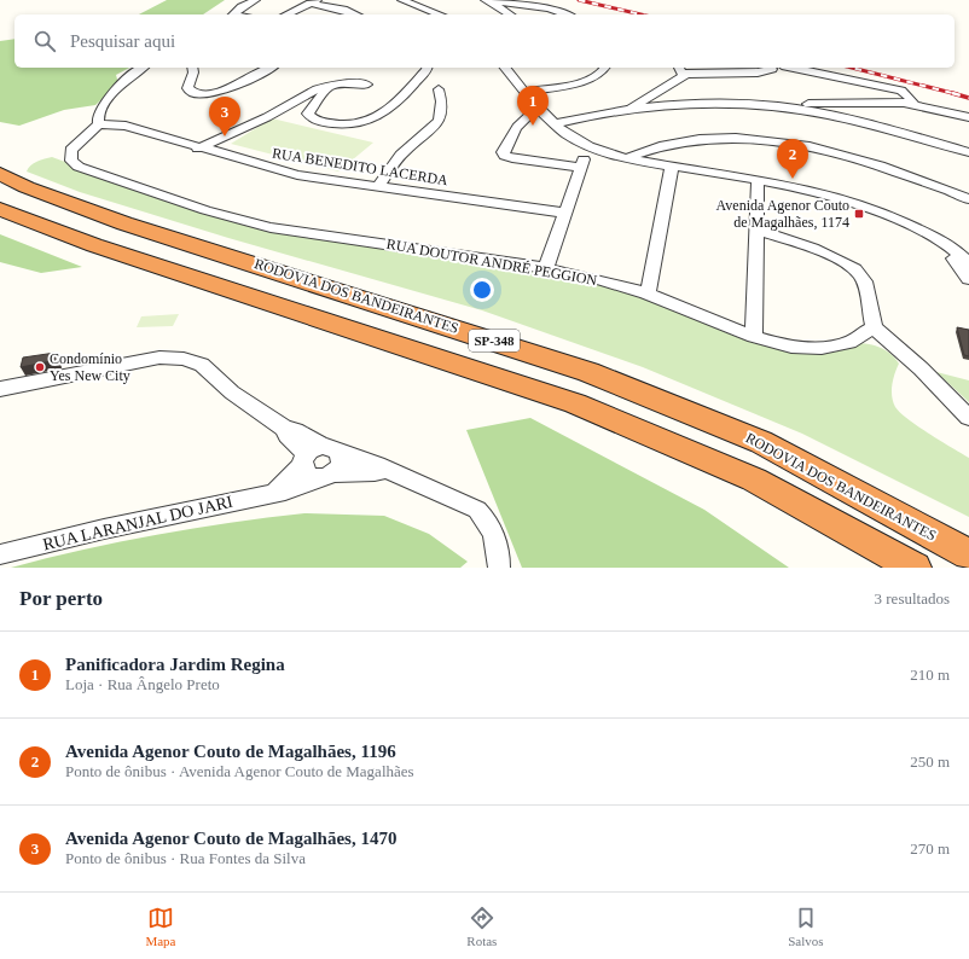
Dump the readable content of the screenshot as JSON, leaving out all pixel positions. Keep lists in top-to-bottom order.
{
  "streets": {
    "highway": ["RODOVIA DOS BANDEIRANTES", "SP-348"],
    "street": ["RUA BENEDITO LACERDA", "RUA DOUTOR ANDRÉ PEGGION", "RUA LARANJAL DO JARI"]
  },
  "crossings": [
    ["RUA BENEDITO LACERDA", "RUA DOUTOR ANDRÉ PEGGION"]
  ],
  "places": {
    "transit": ["Avenida Agenor Couto de Magalhães, 1174"],
    "other": ["Condomínio Yes New City"]
  },
  "page": {
    "search": "Pesquisar aqui",
    "pins": ["1", "3", "2"],
    "heading": ["Por perto", "3 resultados"],
    "list": [
      {
        "mark": "1",
        "name": "Panificadora Jardim Regina",
        "note": "Loja · Rua Ângelo Preto",
        "value": "210 m"
      },
      {
        "mark": "2",
        "name": "Avenida Agenor Couto de Magalhães, 1196",
        "note": "Ponto de ônibus · Avenida Agenor Couto de Magalhães",
        "value": "250 m"
      },
      {
        "mark": "3",
        "name": "Avenida Agenor Couto de Magalhães, 1470",
        "note": "Ponto de ônibus · Rua Fontes da Silva",
        "value": "270 m"
      }
    ],
    "nav": ["Mapa", "Rotas", "Salvos"]
  }
}
